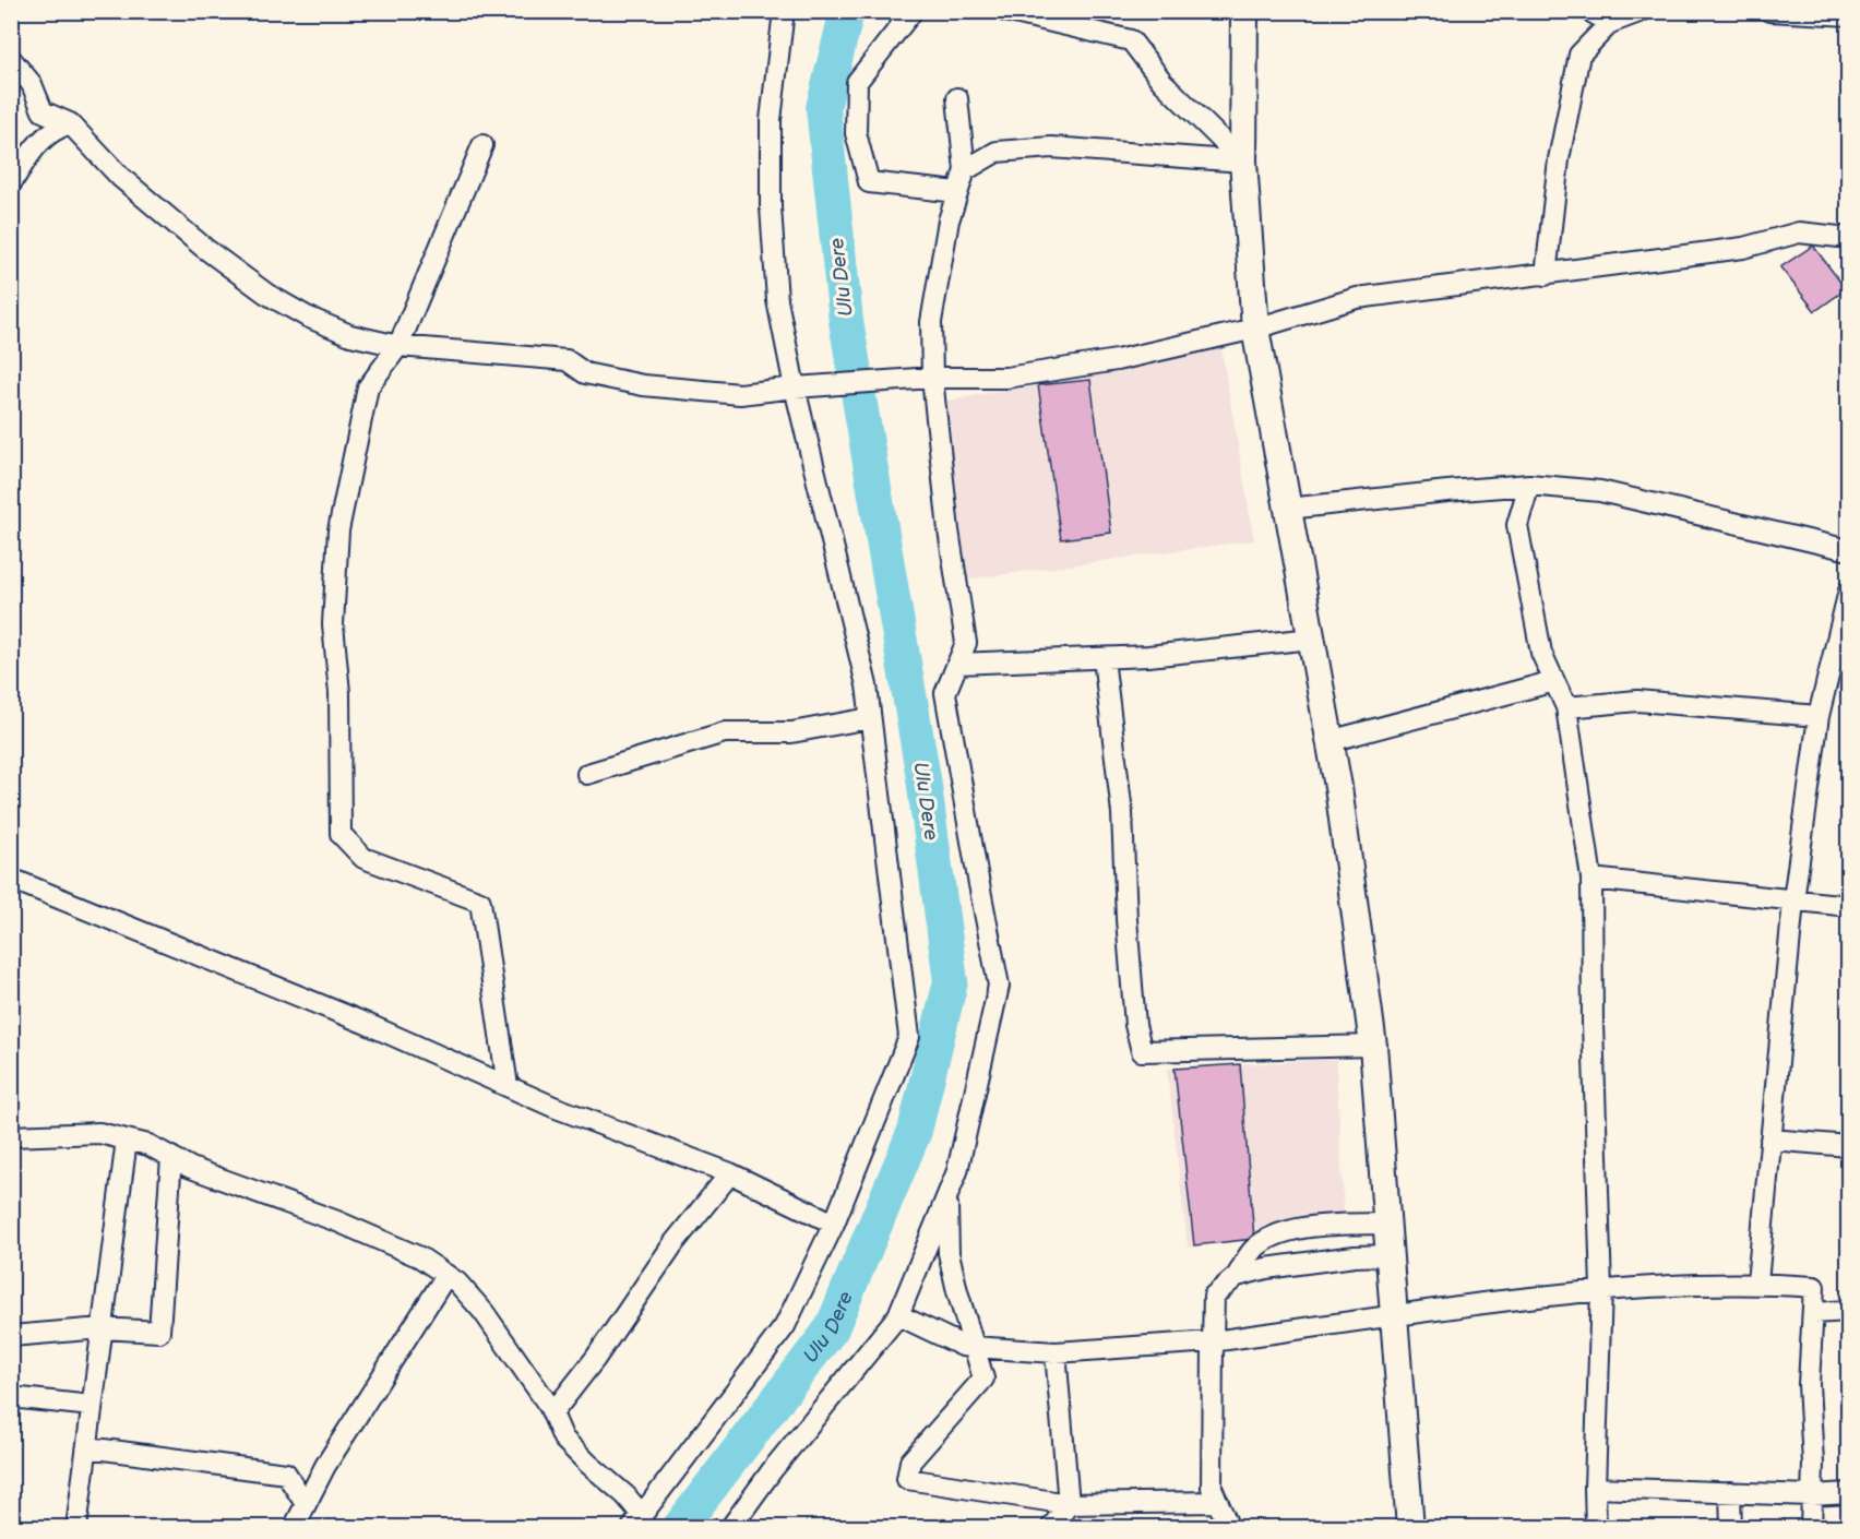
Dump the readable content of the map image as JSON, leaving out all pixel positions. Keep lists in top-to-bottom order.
{
  "water": ["Ulu Dere"]
}
